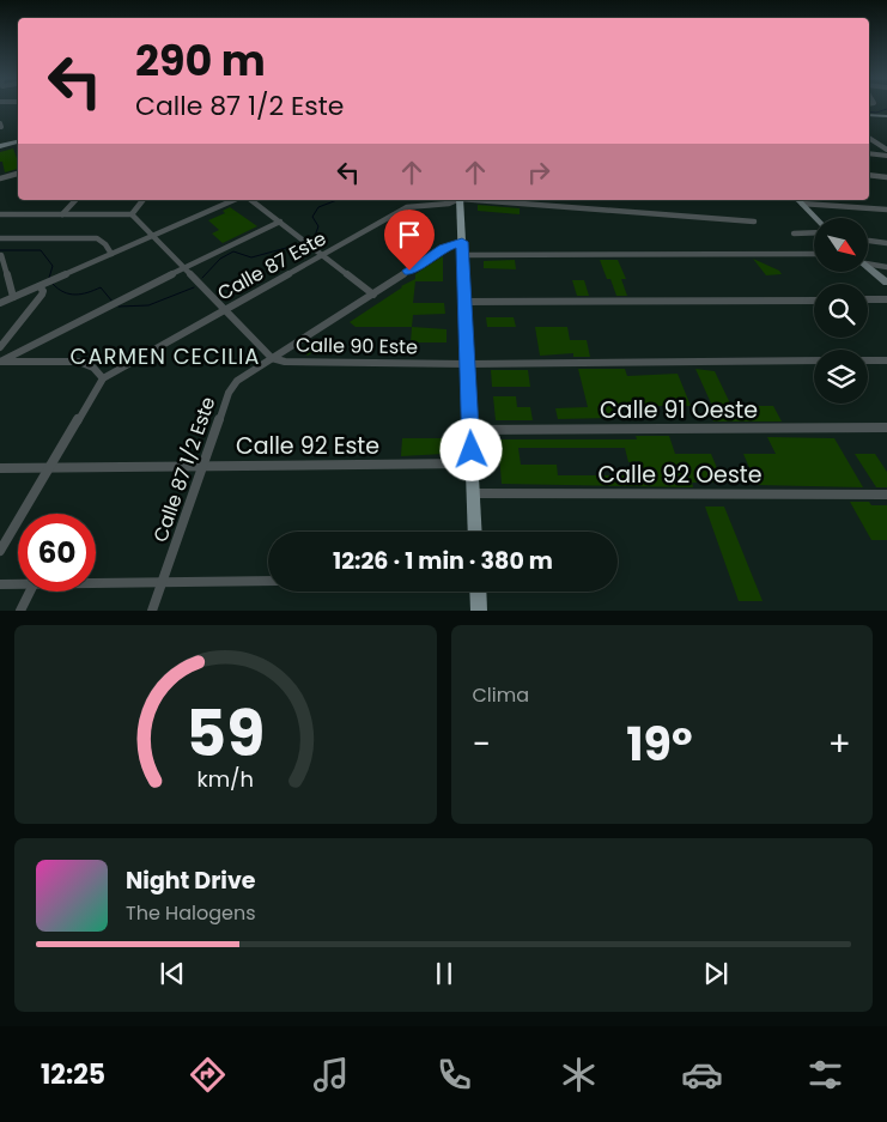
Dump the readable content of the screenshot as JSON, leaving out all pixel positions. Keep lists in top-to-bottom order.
{
  "streets": {
    "street": [
      "Calle 87 Este",
      "Calle 90 Este",
      "Calle 91 Oeste",
      "Calle 92 Este",
      "Calle 87 1/2 Este",
      "Calle 92 Oeste"
    ]
  },
  "crossings": [
    ["Calle 87 Este", "Calle 90 Este"],
    ["Calle 90 Este", "Calle 87 1/2 Este"],
    ["Calle 92 Este", "Calle 87 1/2 Este"]
  ],
  "districts": ["CARMEN CECILIA"],
  "north": "bottom right",
  "page": {
    "turn": ["290 m", "Calle 87 1/2 Este"],
    "limit": "60",
    "trip": "12:26 · 1 min · 380 m",
    "tile": "Clima",
    "heat": ["−", "19°", "+"],
    "song": ["Night Drive", "The Halogens"],
    "tabs": "12:25",
    "gauge": ["59", "km/h"]
  }
}
